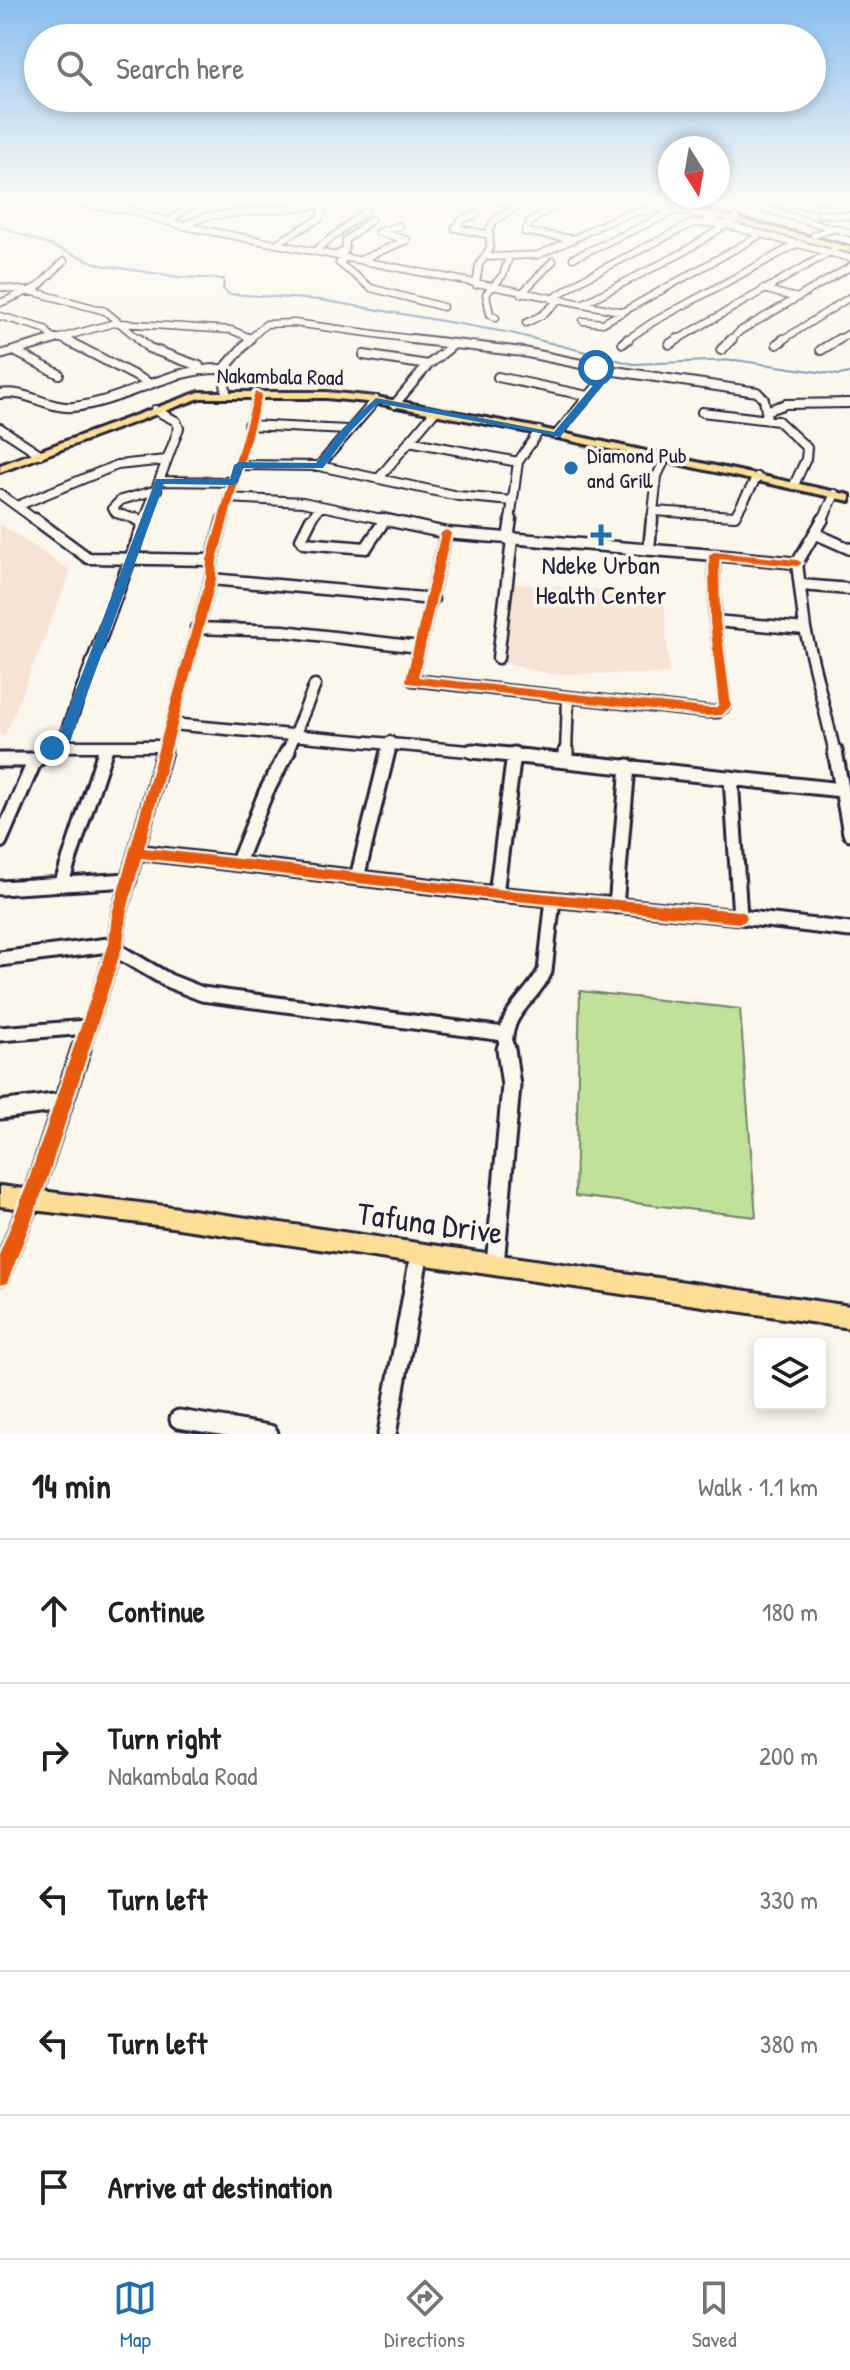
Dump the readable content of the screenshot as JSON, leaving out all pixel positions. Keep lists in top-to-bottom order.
{
  "streets": {
    "main road": ["Nakambala Road", "Tafuna Drive"]
  },
  "places": {
    "other": ["Diamond Pub and Grill"],
    "health": ["Ndeke Urban Health Center"]
  },
  "north": "bottom",
  "page": {
    "search": "Search here",
    "heading": ["14 min", "Walk · 1.1 km"],
    "list": [
      ["Continue", "180 m"],
      ["Turn right", "Nakambala Road", "200 m"],
      ["Turn left", "330 m"],
      ["Turn left", "380 m"],
      "Arrive at destination"
    ],
    "nav": ["Map", "Directions", "Saved"]
  }
}
